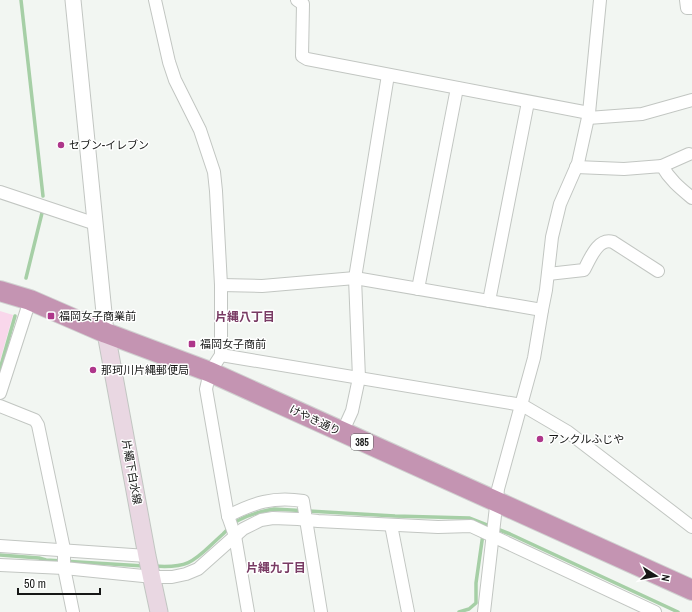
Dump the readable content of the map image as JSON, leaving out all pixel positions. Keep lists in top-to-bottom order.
{
  "streets": {
    "highway": ["けやき通り", "385"],
    "main road": ["片繩下白水線"]
  },
  "crossings": [
    ["けやき通り", "片繩下白水線"]
  ],
  "districts": ["片縄八丁目", "片縄九丁目"],
  "places": {
    "other": ["セブン-イレブン", "那珂川片縄郵便局", "アンクルふじや"],
    "transit": ["福岡女子商業前", "福岡女子商前"]
  },
  "scale_bar": "50 m",
  "north": "right"
}
